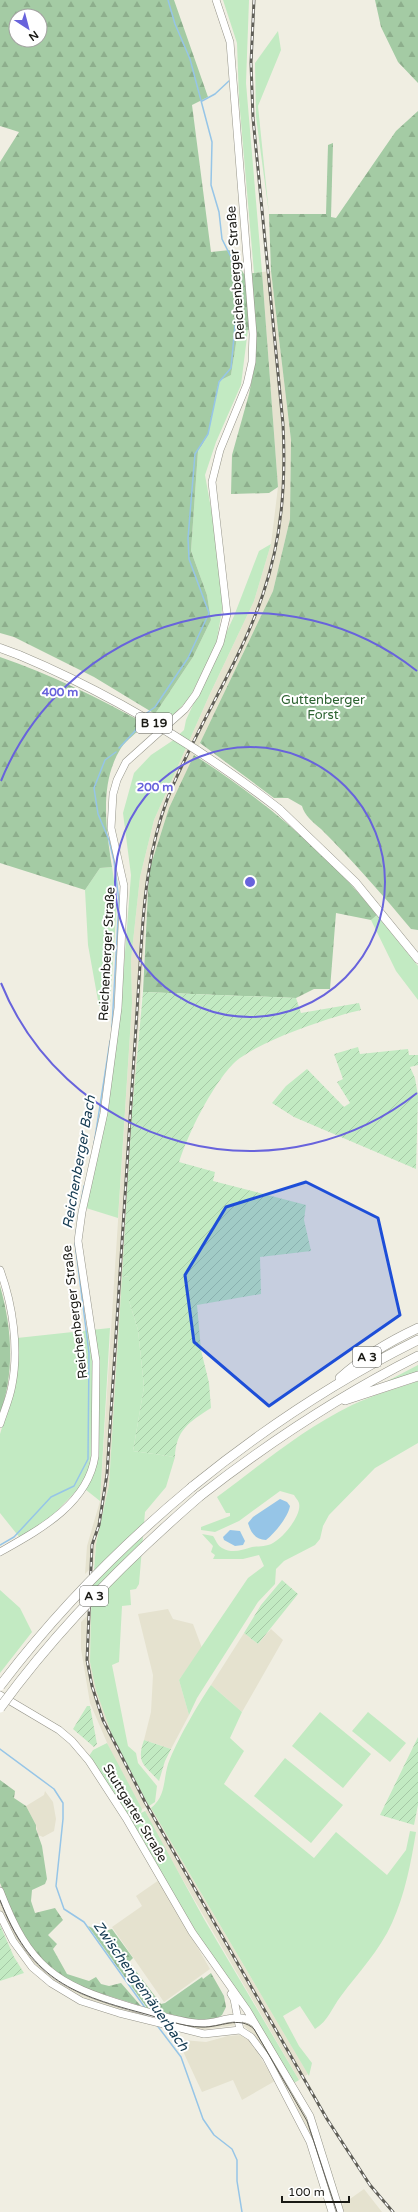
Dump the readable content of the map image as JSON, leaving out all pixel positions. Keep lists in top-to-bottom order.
{
  "streets": {
    "highway": ["A 3"],
    "main road": ["Reichenberger Straße", "B 19", "Stuttgarter Straße"]
  },
  "water": ["Reichenberger Bach", "Zwischengemäuerbach"],
  "parks": ["Guttenberger Forst"],
  "scale_bar": "100 m",
  "north": "bottom right",
  "rings": ["400 m", "200 m"]
}
